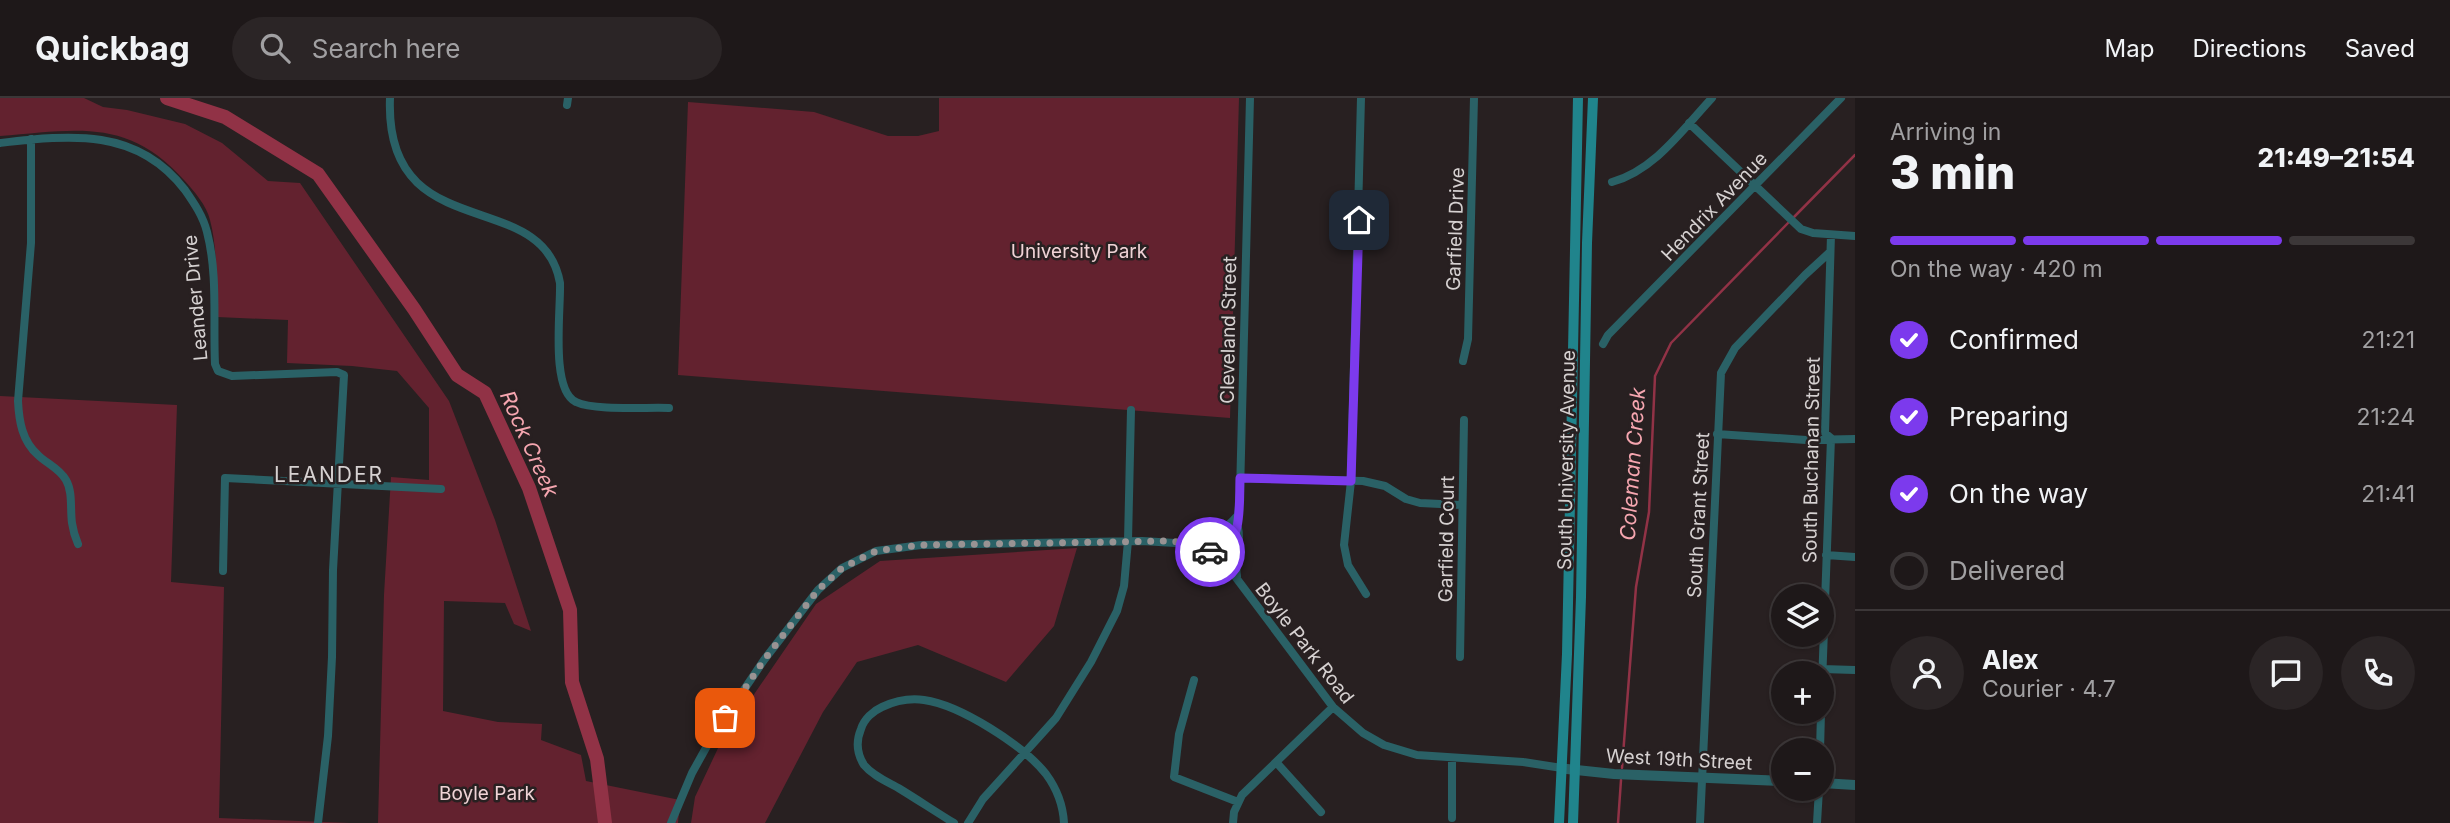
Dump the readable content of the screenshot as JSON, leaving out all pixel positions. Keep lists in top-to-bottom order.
{
  "streets": {
    "main road": ["South University Avenue"],
    "street": [
      "Hendrix Avenue",
      "Garfield Drive",
      "Leander Drive",
      "Cleveland Street",
      "South Buchanan Street",
      "South Grant Street",
      "Garfield Court",
      "Boyle Park Road",
      "West 19th Street"
    ]
  },
  "crossings": [
    ["Cleveland Street", "Boyle Park Road"],
    ["South University Avenue", "Boyle Park Road"],
    ["South University Avenue", "West 19th Street"],
    ["South Buchanan Street", "South Grant Street"],
    ["South Grant Street", "West 19th Street"],
    ["Boyle Park Road", "West 19th Street"]
  ],
  "districts": ["LEANDER"],
  "water": ["Rock Creek", "Coleman Creek"],
  "parks": ["University Park", "Boyle Park"],
  "page": {
    "header": "Quickbag",
    "search": "Search here",
    "nav": ["Map", "Directions", "Saved"],
    "heading": ["3 min", "Arriving in", "21:49–21:54"],
    "panel": ["Alex", "Courier · 4.7"],
    "bar": "On the way · 420 m",
    "list": [
      ["Confirmed", "21:21"],
      ["Preparing", "21:24"],
      ["On the way", "21:41"],
      "Delivered"
    ],
    "map_buttons": ["+", "−"]
  }
}
